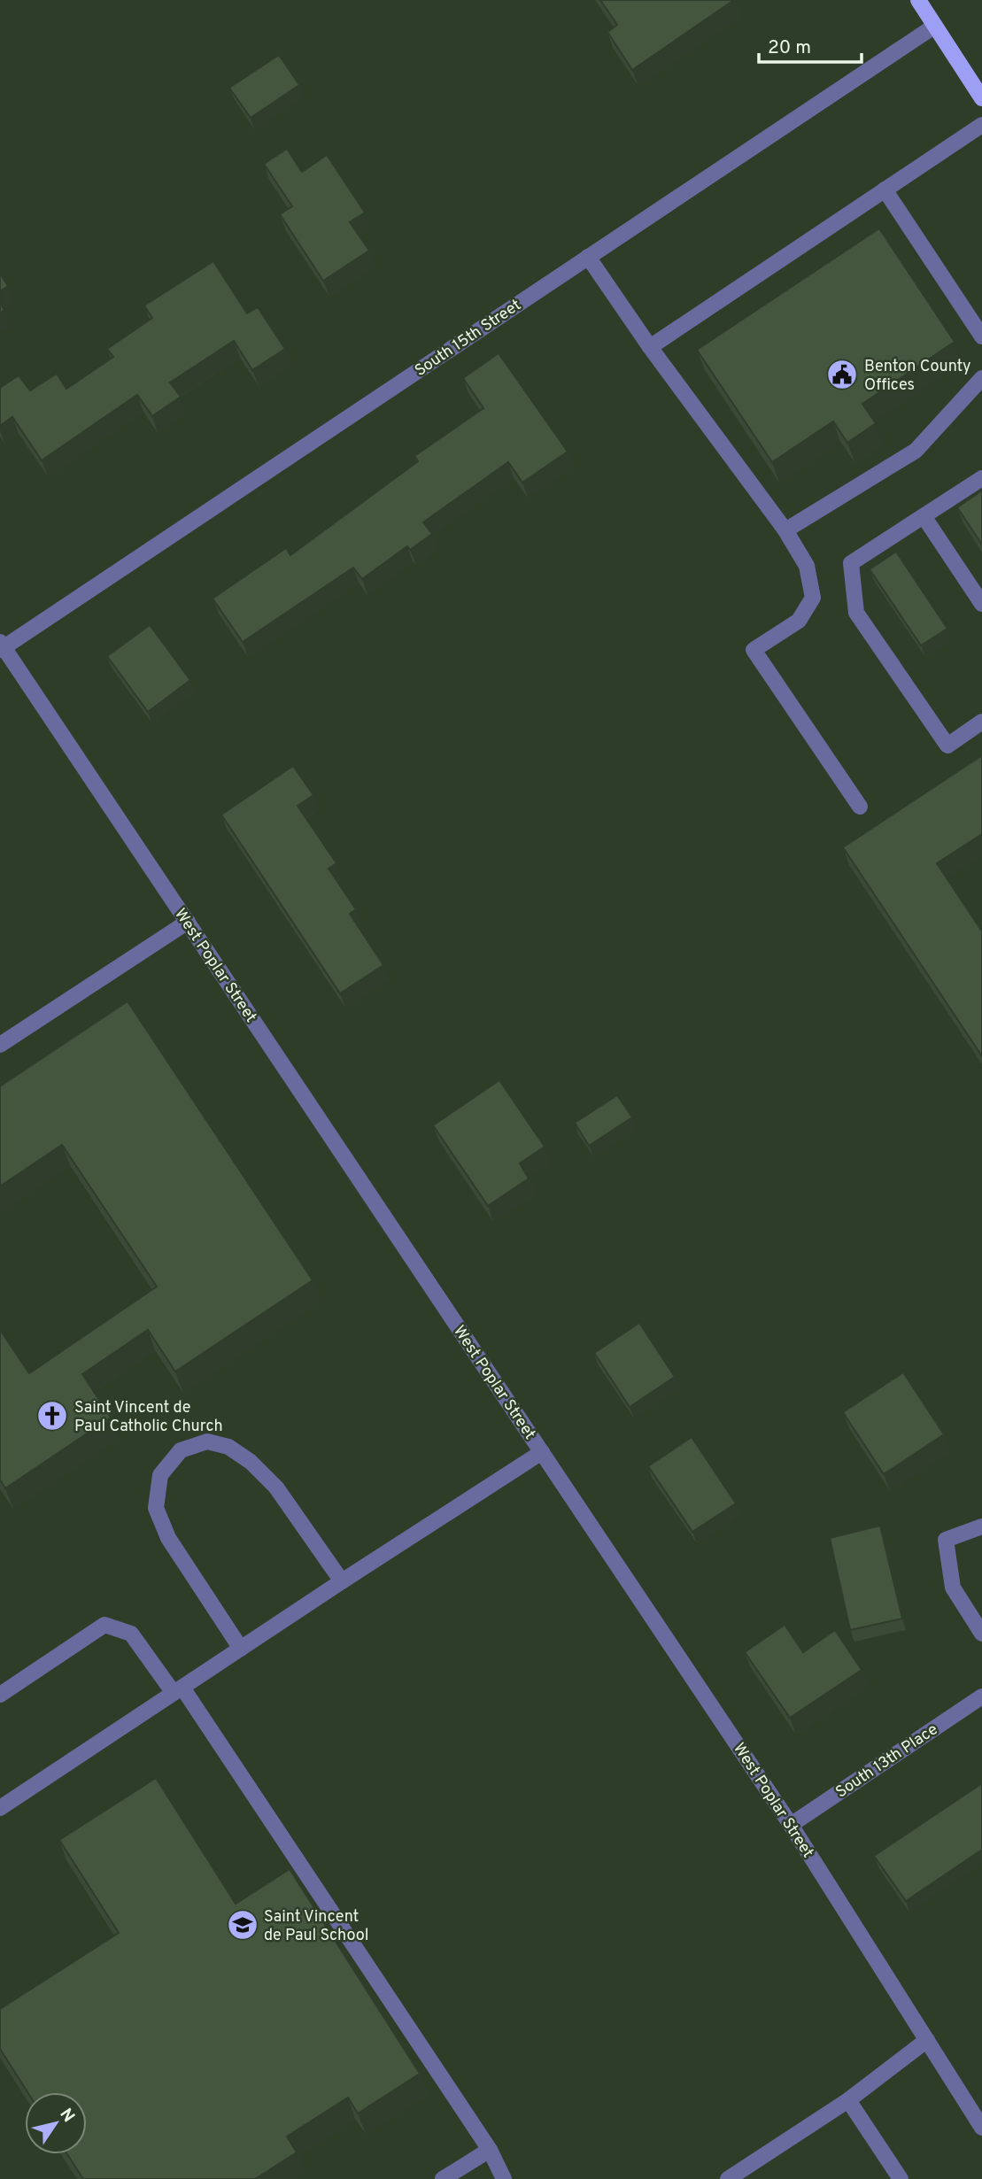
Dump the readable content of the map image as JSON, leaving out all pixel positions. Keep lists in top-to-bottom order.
{
  "streets": {
    "street": ["South 15th Street", "West Poplar Street", "South 13th Place"]
  },
  "crossings": [
    ["South 15th Street", "West Poplar Street"],
    ["West Poplar Street", "South 13th Place"]
  ],
  "places": {
    "public building": ["Benton County Offices"],
    "church": ["Saint Vincent de Paul Catholic Church"],
    "school or university": ["Saint Vincent de Paul School"]
  },
  "scale_bar": "20 m",
  "north": "top right"
}
